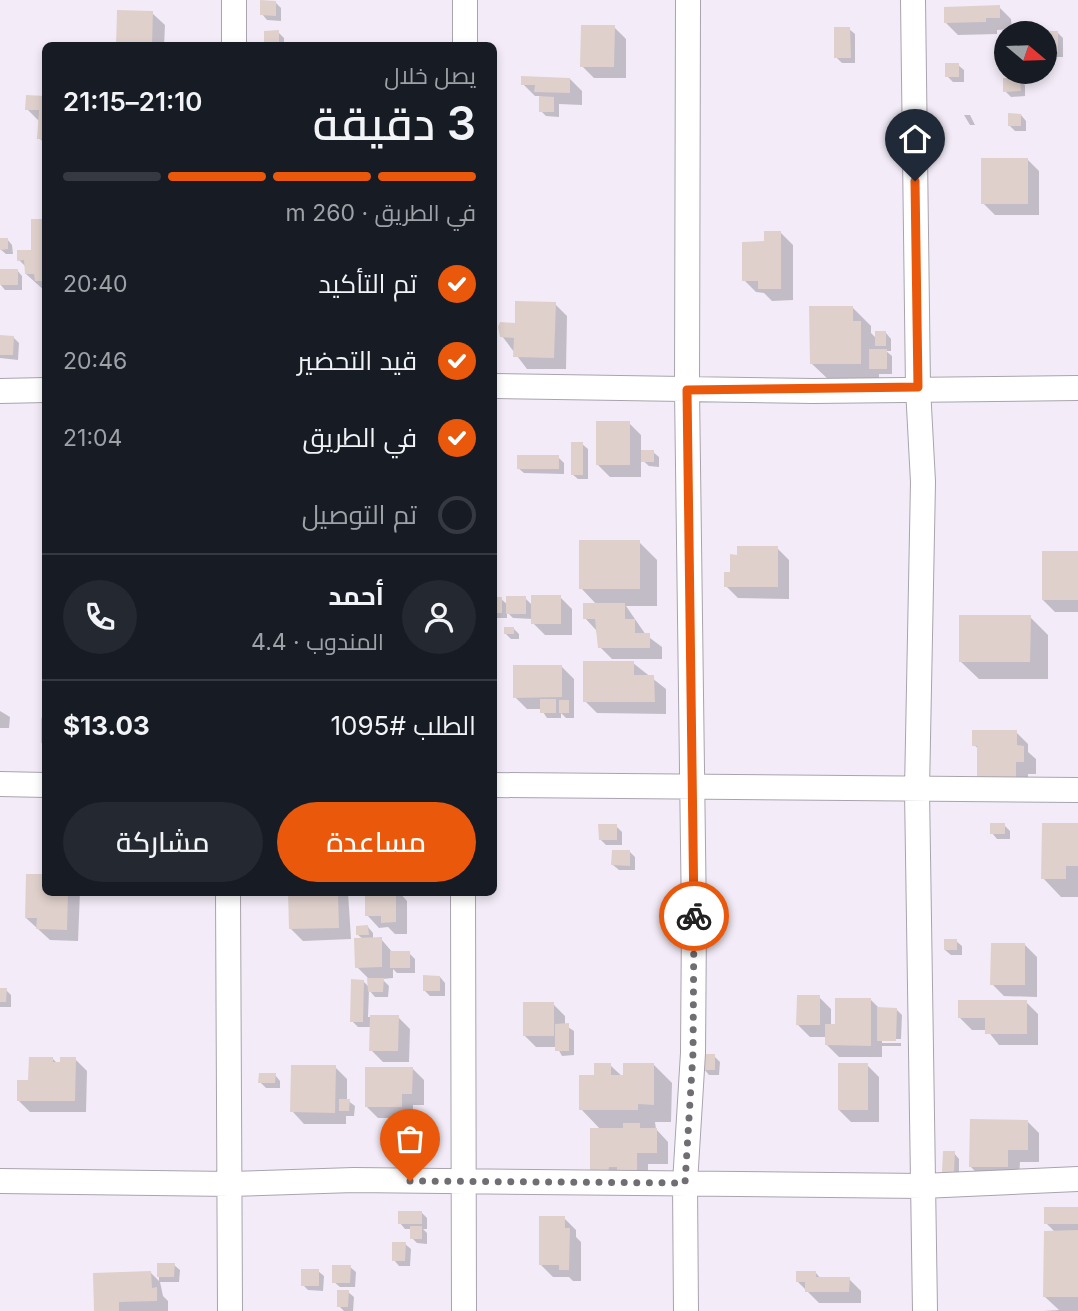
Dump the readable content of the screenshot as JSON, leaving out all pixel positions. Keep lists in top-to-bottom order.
{
  "north": "right",
  "page": {
    "heading": ["3 دقيقة", "يصل خلال", "21:10–21:15"],
    "panel": [
      "أحمد",
      "المندوب · 4.4",
      "الطلب #1095",
      "$13.03"
    ],
    "bar": "في الطريق · 260 m",
    "list": [
      ["تم التأكيد", "20:40"],
      ["قيد التحضير", "20:46"],
      ["في الطريق", "21:04"],
      "تم التوصيل"
    ],
    "buttons": ["مساعدة", "مشاركة"]
  }
}
